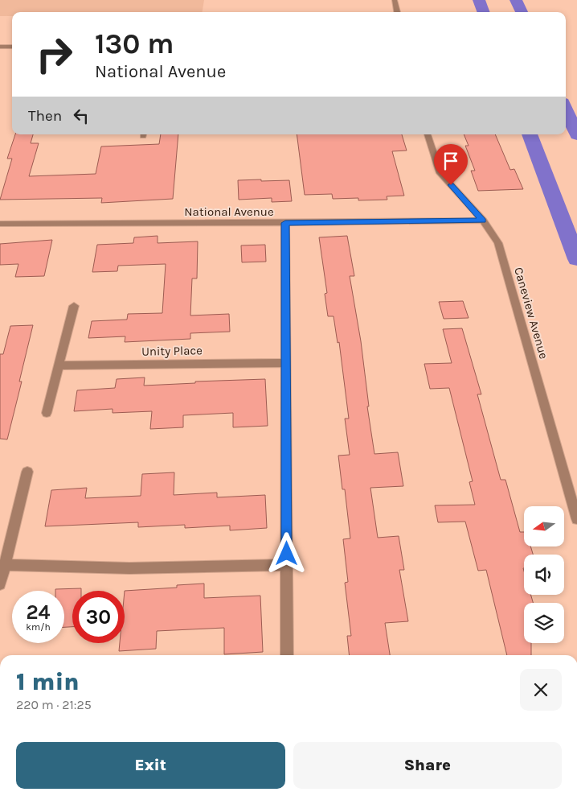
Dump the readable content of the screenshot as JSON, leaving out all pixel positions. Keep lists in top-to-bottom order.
{
  "streets": {
    "street": ["National Avenue", "Caneview Avenue", "Unity Place"]
  },
  "crossings": [
    ["National Avenue", "Caneview Avenue"]
  ],
  "north": "left",
  "page": {
    "turn": ["130 m", "National Avenue"],
    "then": "Then",
    "speed": "24 km/h",
    "limit": "30",
    "heading": ["1 min", "220 m · 21:25"],
    "buttons": ["Exit", "Share"]
  }
}
